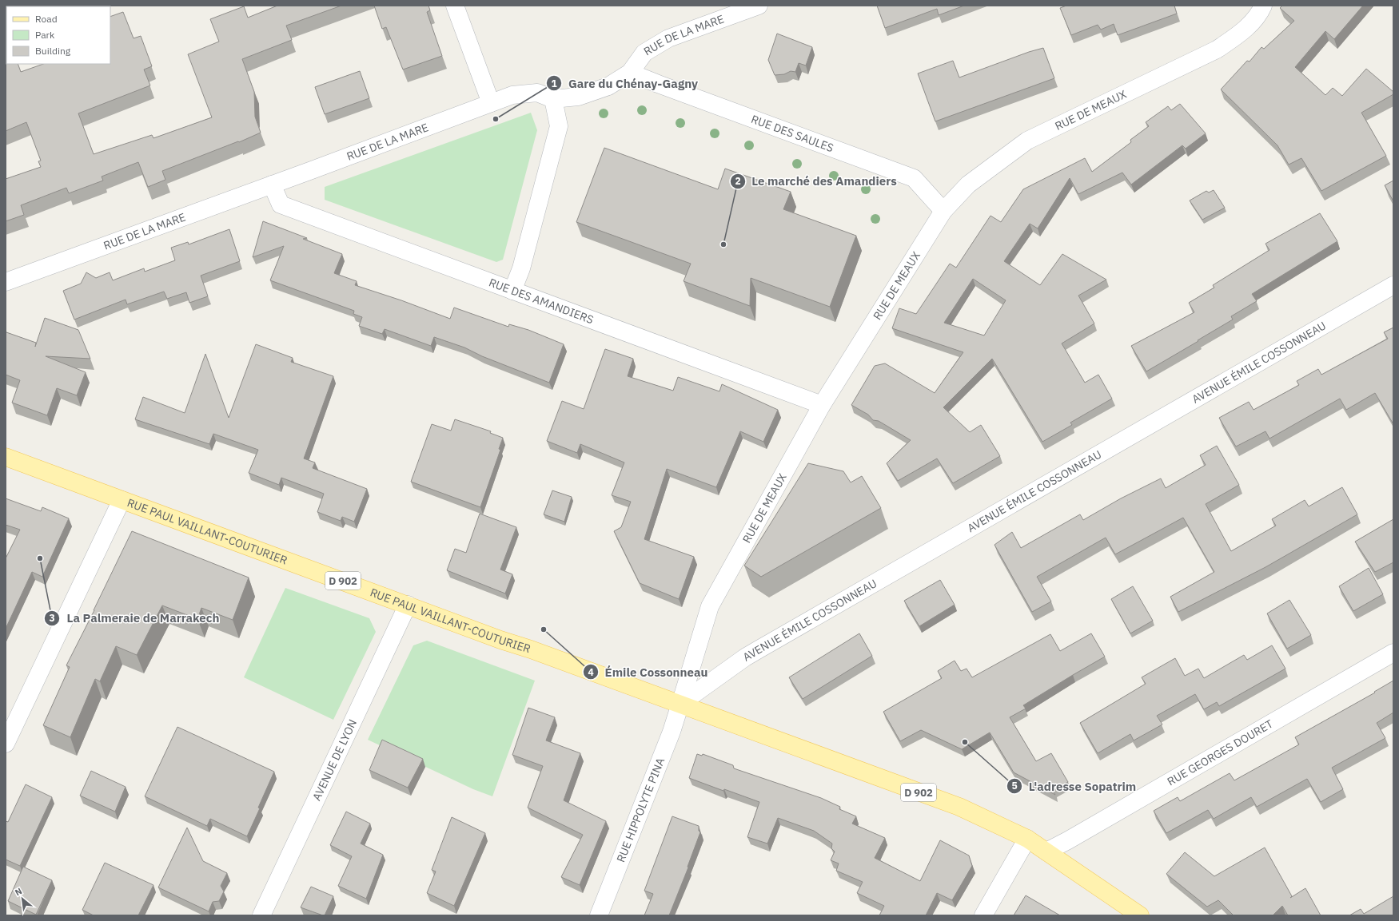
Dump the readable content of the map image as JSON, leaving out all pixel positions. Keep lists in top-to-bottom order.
{
  "streets": {
    "main road": ["RUE PAUL VAILLANT-COUTURIER", "D 902"],
    "street": [
      "RUE DE LA MARE",
      "RUE DE MEAUX",
      "RUE DES SAULES",
      "RUE DES AMANDIERS",
      "AVENUE ÉMILE COSSONNEAU",
      "RUE GEORGES DOURET",
      "AVENUE DE LYON",
      "RUE HIPPOLYTE PINA"
    ]
  },
  "crossings": [
    ["RUE DE LA MARE", "RUE DES SAULES"],
    ["RUE DE LA MARE", "RUE DES AMANDIERS"],
    ["RUE DE MEAUX", "RUE DES SAULES"],
    ["RUE DE MEAUX", "RUE DES AMANDIERS"],
    ["RUE DE MEAUX", "AVENUE ÉMILE COSSONNEAU"],
    ["RUE DE MEAUX", "RUE PAUL VAILLANT-COUTURIER"],
    ["RUE DE MEAUX", "D 902"],
    ["RUE DE MEAUX", "RUE HIPPOLYTE PINA"],
    ["AVENUE ÉMILE COSSONNEAU", "RUE PAUL VAILLANT-COUTURIER"],
    ["AVENUE ÉMILE COSSONNEAU", "D 902"],
    ["AVENUE ÉMILE COSSONNEAU", "RUE HIPPOLYTE PINA"],
    ["RUE PAUL VAILLANT-COUTURIER", "D 902"],
    ["RUE PAUL VAILLANT-COUTURIER", "AVENUE DE LYON"],
    ["RUE PAUL VAILLANT-COUTURIER", "RUE HIPPOLYTE PINA"],
    ["D 902", "RUE GEORGES DOURET"],
    ["D 902", "RUE HIPPOLYTE PINA"]
  ],
  "places": [
    "Gare du Chénay-Gagny",
    "Le marché des Amandiers",
    "La Palmeraie de Marrakech",
    "Émile Cossonneau",
    "L'adresse Sopatrim"
  ],
  "legend": ["Road", "Park", "Building"],
  "north": "top left"
}
